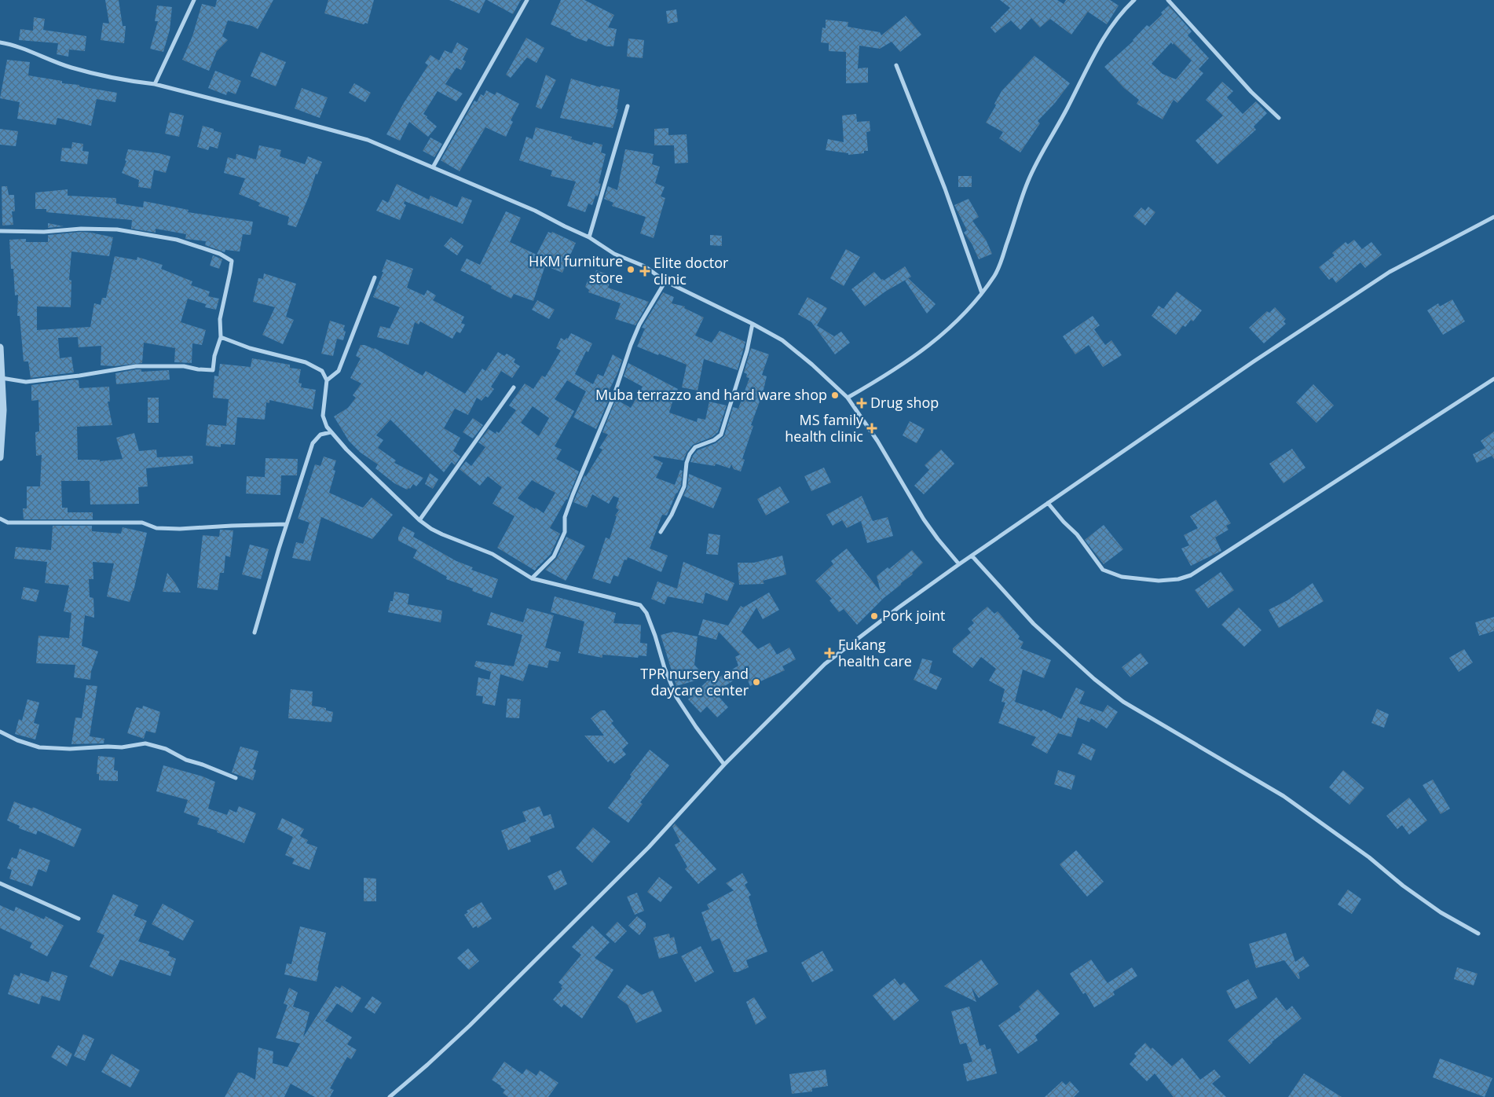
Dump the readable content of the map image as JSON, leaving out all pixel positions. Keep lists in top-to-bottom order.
{
  "places": {
    "other": [
      "HKM furniture store",
      "Muba terrazzo and hard ware shop",
      "Pork joint",
      "TPR nursery and daycare center"
    ],
    "health": [
      "Elite doctor clinic",
      "Drug shop",
      "MS family health clinic",
      "Fukang health care"
    ]
  }
}
